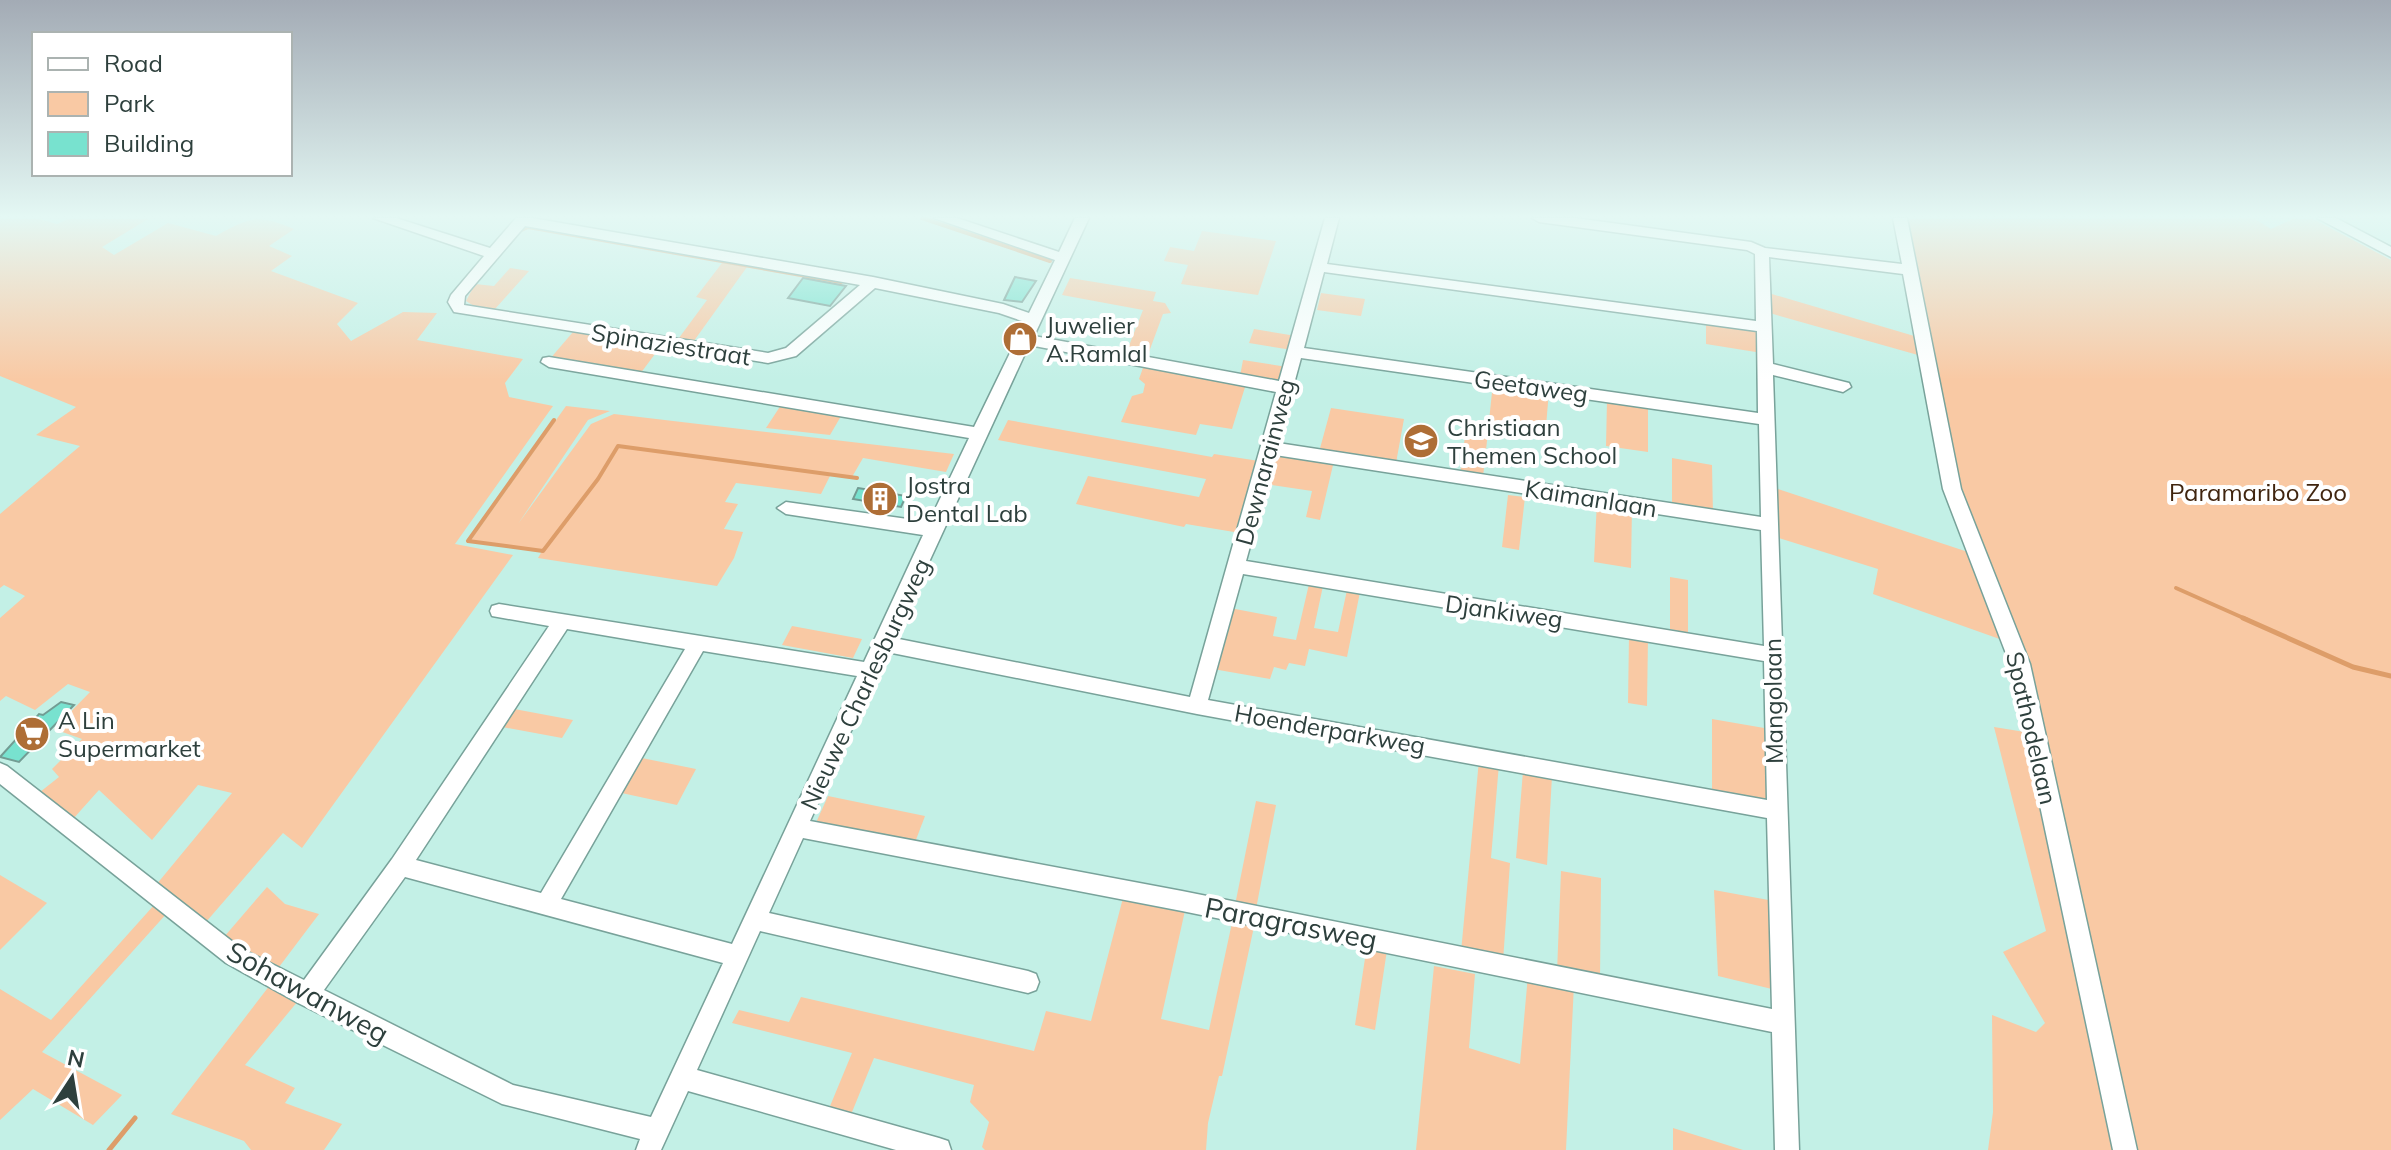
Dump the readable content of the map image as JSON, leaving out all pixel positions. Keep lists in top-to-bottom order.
{
  "streets": {
    "street": [
      "Spinaziestraat",
      "Geetaweg",
      "Dewnarainweg",
      "Kaimanlaan",
      "Djankiweg",
      "Nieuwe Charlesburgweg",
      "Mangolaan",
      "Spathodelaan",
      "Hoenderparkweg",
      "Paragrasweg",
      "Sohawanweg"
    ]
  },
  "crossings": [
    ["Geetaweg", "Dewnarainweg"],
    ["Geetaweg", "Mangolaan"],
    ["Dewnarainweg", "Kaimanlaan"],
    ["Dewnarainweg", "Djankiweg"],
    ["Dewnarainweg", "Hoenderparkweg"],
    ["Kaimanlaan", "Mangolaan"],
    ["Djankiweg", "Mangolaan"],
    ["Nieuwe Charlesburgweg", "Hoenderparkweg"],
    ["Nieuwe Charlesburgweg", "Paragrasweg"],
    ["Nieuwe Charlesburgweg", "Sohawanweg"],
    ["Mangolaan", "Hoenderparkweg"],
    ["Mangolaan", "Paragrasweg"]
  ],
  "parks": ["Paramaribo Zoo"],
  "places": {
    "shop": ["Juwelier A.Ramlal"],
    "school or university": ["Christiaan Themen School"],
    "building": ["Jostra Dental Lab"],
    "supermarket": ["A Lin Supermarket"]
  },
  "legend": ["Road", "Park", "Building"],
  "north": "top"
}
